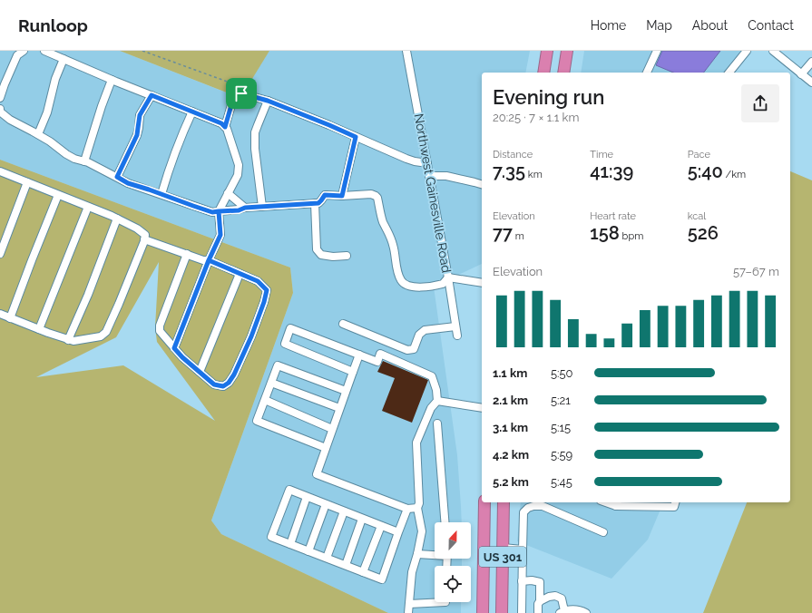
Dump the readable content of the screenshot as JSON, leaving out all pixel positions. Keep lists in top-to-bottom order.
{
  "streets": {
    "highway": ["US 301"],
    "street": ["Northwest Gainesville Road"]
  },
  "north": "top",
  "page": {
    "header": "Runloop",
    "nav": [
      "Home",
      "Map",
      "About",
      "Contact"
    ],
    "heading": ["Evening run", "20:25 · 7 × 1.1 km"],
    "stats": [
      ["Distance", "7.35 km"],
      ["Time", "41:39"],
      ["Pace", "5:40 /km"],
      ["Elevation", "77 m"],
      ["Heart rate", "158 bpm"],
      ["kcal", "526"]
    ],
    "chart": ["Elevation", "57–67 m"],
    "list": [
      {
        "name": "1.1 km",
        "note": "5:50"
      },
      {
        "name": "2.1 km",
        "note": "5:21"
      },
      {
        "name": "3.1 km",
        "note": "5:15"
      },
      {
        "name": "4.2 km",
        "note": "5:59"
      },
      {
        "name": "5.2 km",
        "note": "5:45"
      }
    ]
  }
}
